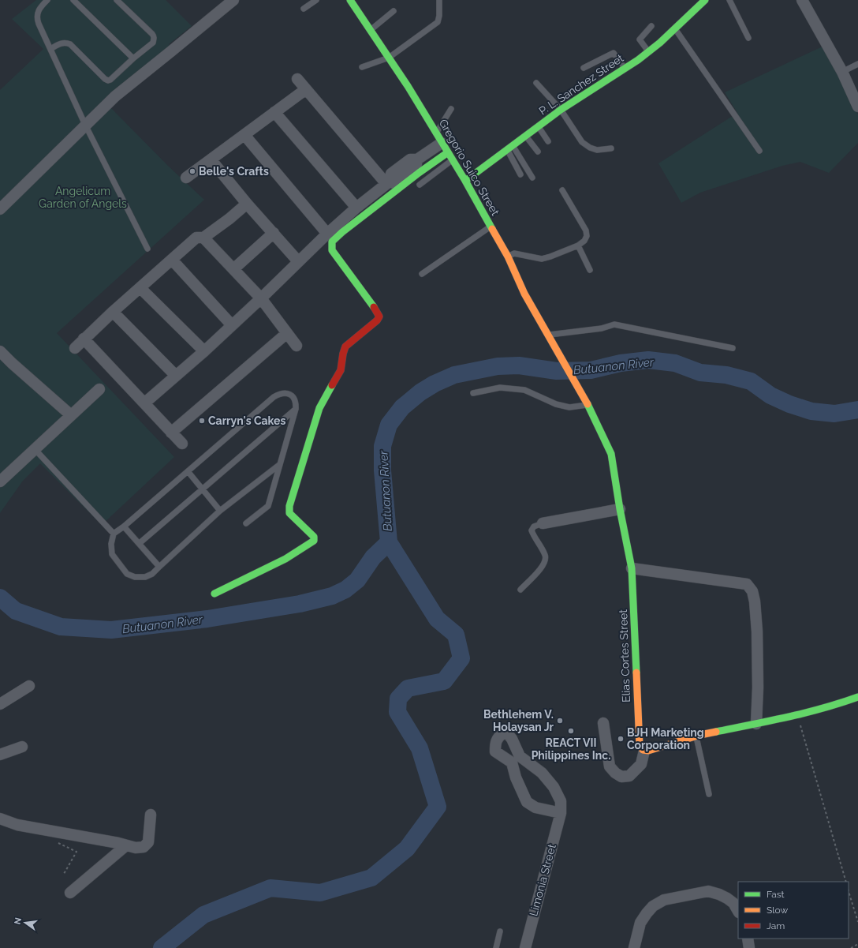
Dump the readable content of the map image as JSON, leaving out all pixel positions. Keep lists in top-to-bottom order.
{
  "streets": {
    "street": [
      "P. L. Sanchez Street",
      "Gregorio Suico Street",
      "Elias Cortes Street",
      "Limonia Street"
    ]
  },
  "crossings": [
    ["P. L. Sanchez Street", "Gregorio Suico Street"],
    ["Gregorio Suico Street", "Elias Cortes Street"]
  ],
  "water": ["Butuanon River"],
  "parks": ["Angelicum Garden of Angels"],
  "places": [
    "Belle's Crafts",
    "Carryn's Cakes",
    "Bethlehem V. Holaysan Jr",
    "REACT VII Philippines Inc.",
    "BJH Marketing Corporation"
  ],
  "legend": ["Fast", "Slow", "Jam"],
  "north": "left"
}
